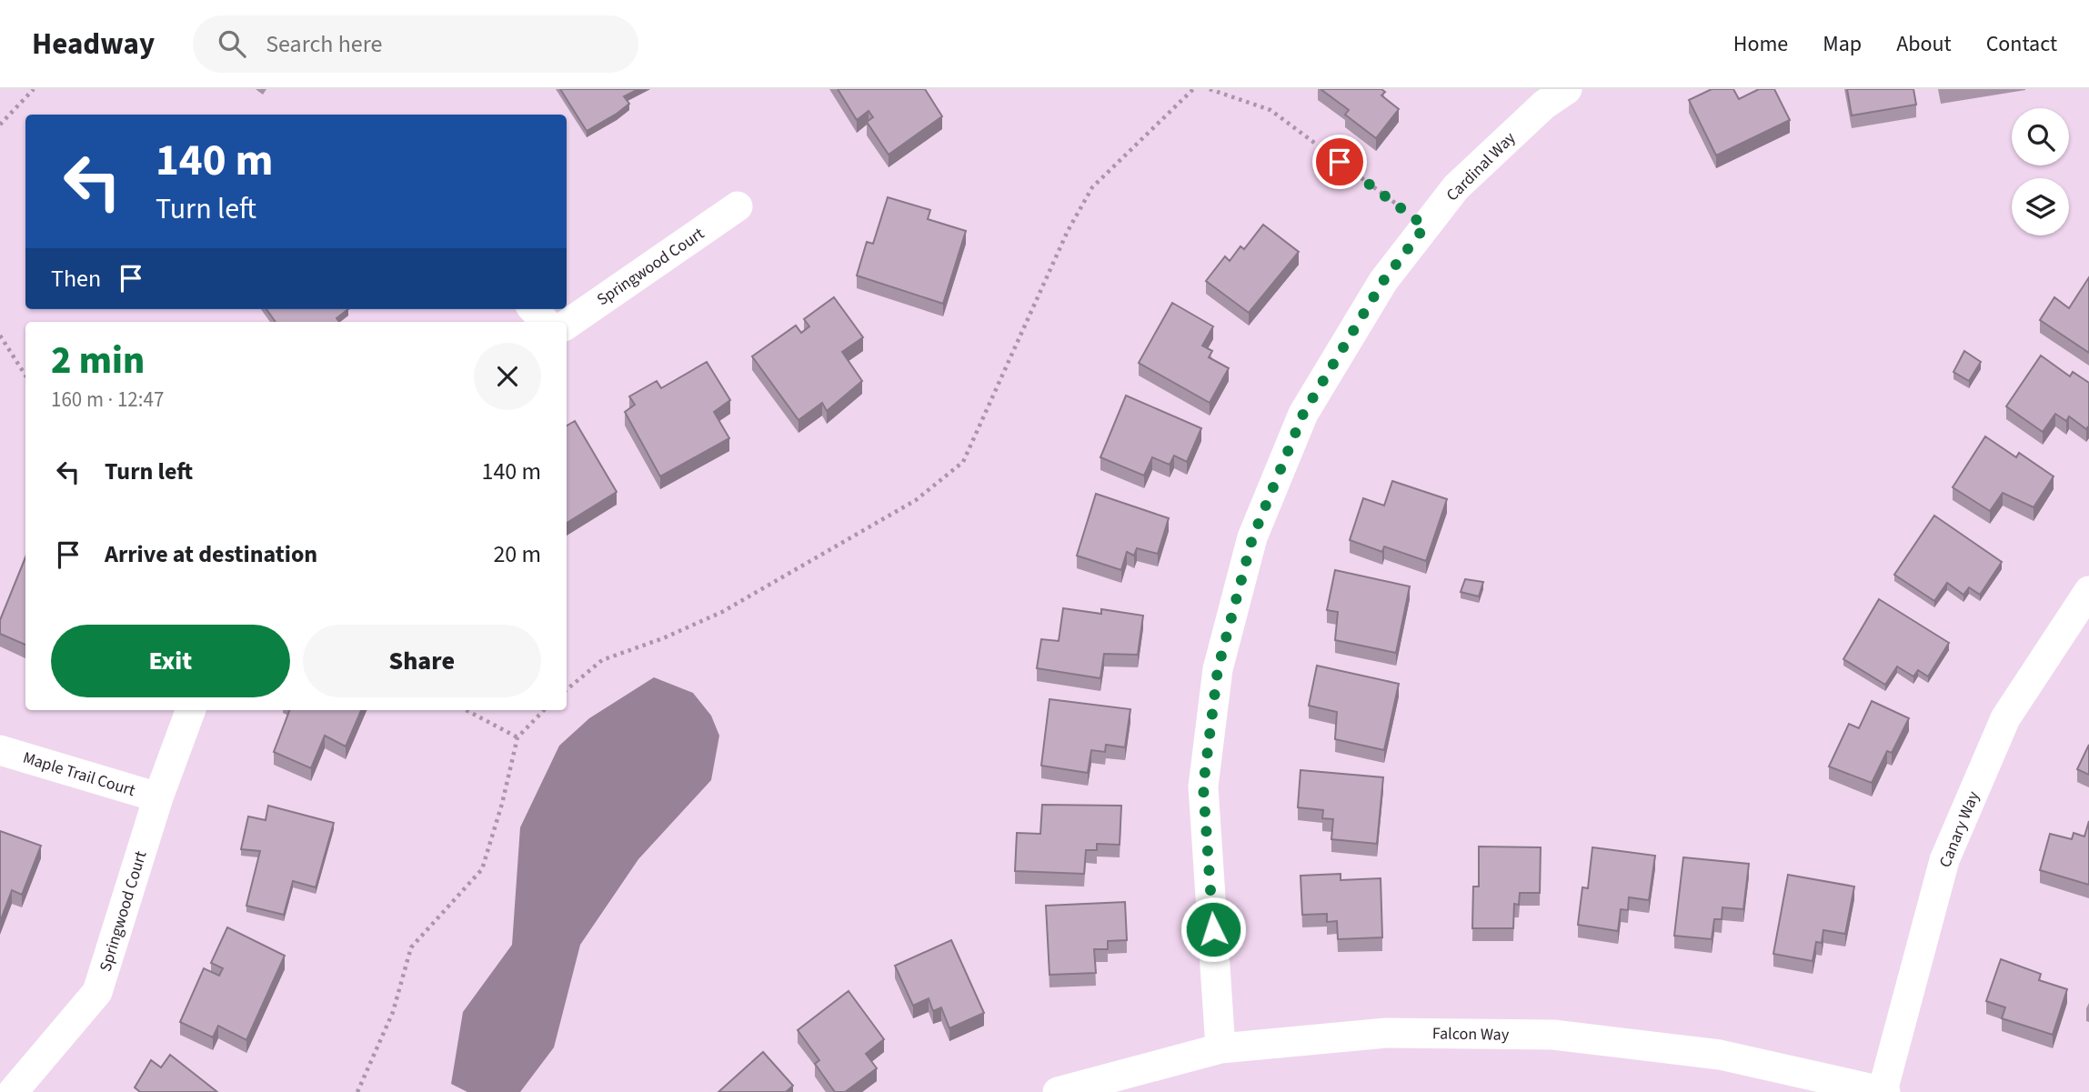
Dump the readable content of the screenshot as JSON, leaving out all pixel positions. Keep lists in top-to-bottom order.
{
  "streets": {
    "street": [
      "Cardinal Way",
      "Springwood Court",
      "Maple Trail Court",
      "Canary Way",
      "Falcon Way"
    ]
  },
  "crossings": [
    ["Cardinal Way", "Falcon Way"],
    ["Springwood Court", "Maple Trail Court"],
    ["Canary Way", "Falcon Way"]
  ],
  "page": {
    "header": "Headway",
    "search": "Search here",
    "nav": [
      "Home",
      "Map",
      "About",
      "Contact"
    ],
    "turn": ["140 m", "Turn left"],
    "then": "Then",
    "heading": ["2 min", "160 m · 12:47"],
    "list": [
      {
        "name": "Turn left",
        "value": "140 m"
      },
      {
        "name": "Arrive at destination",
        "value": "20 m"
      }
    ],
    "buttons": ["Exit", "Share"]
  }
}
